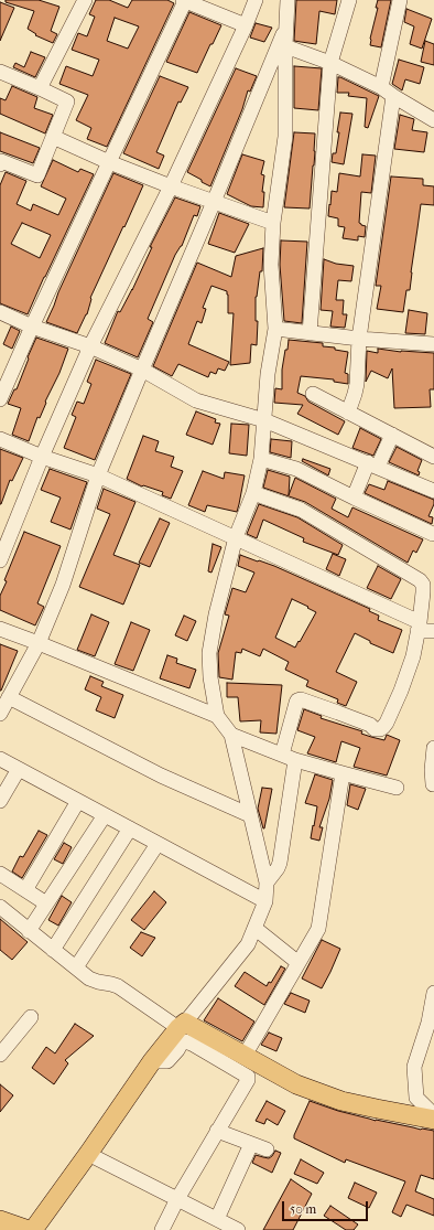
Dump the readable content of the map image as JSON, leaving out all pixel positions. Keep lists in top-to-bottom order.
{
  "scale_bar": "50 m"
}
